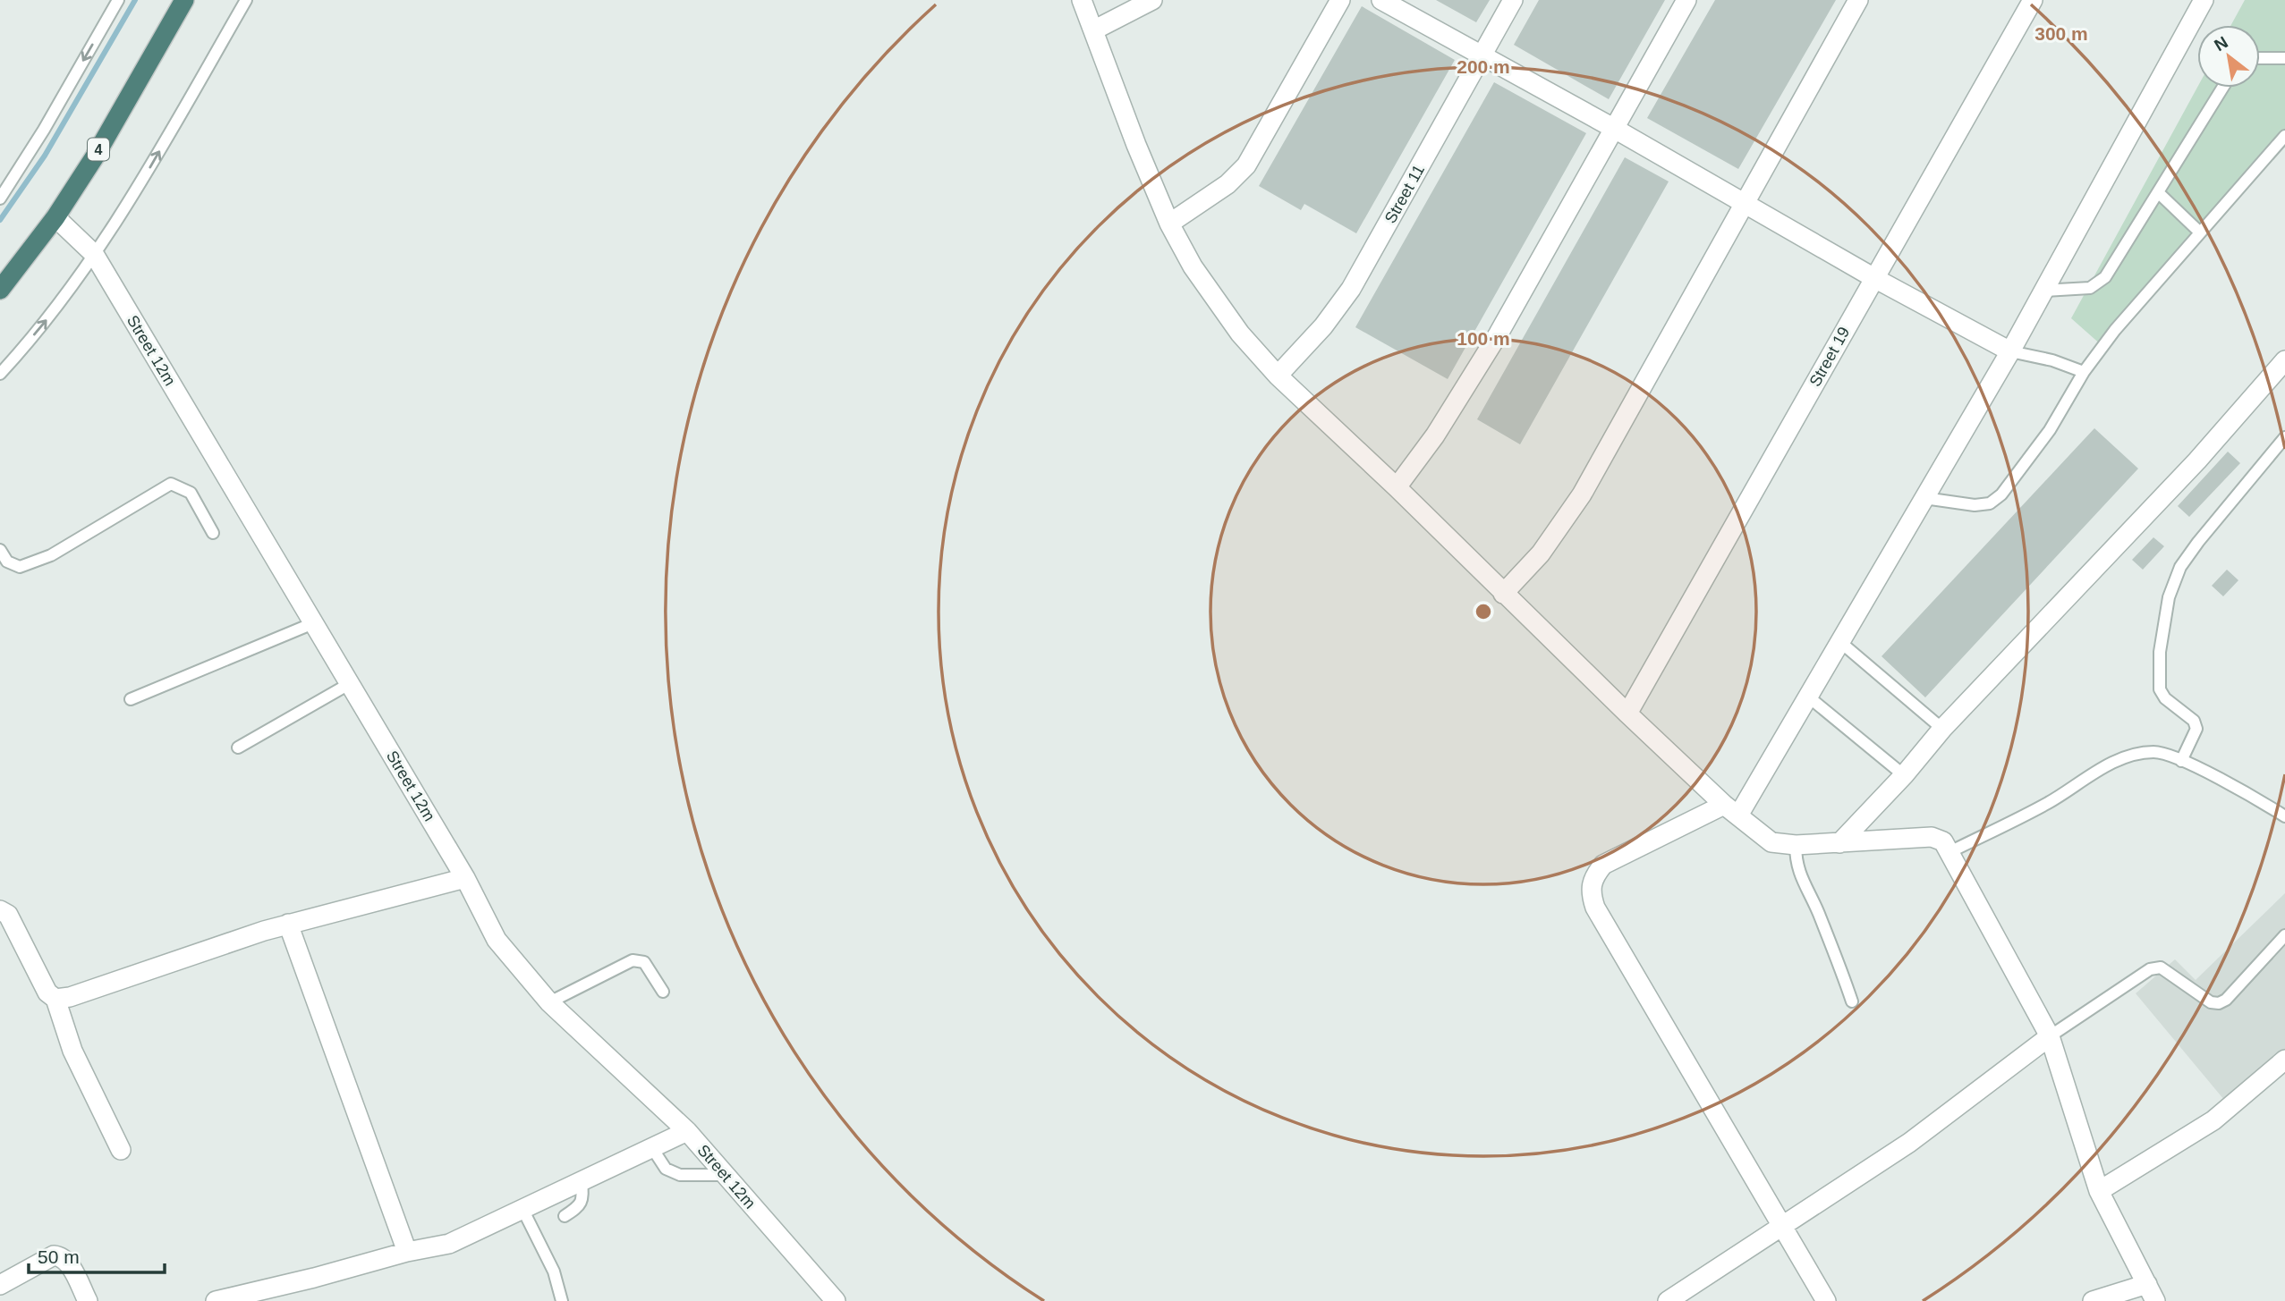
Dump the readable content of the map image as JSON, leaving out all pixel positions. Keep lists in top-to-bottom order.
{
  "streets": {
    "highway": ["4"],
    "street": ["Street 11", "Street 12m", "Street 19"]
  },
  "crossings": [
    ["4", "Street 12m"]
  ],
  "scale_bar": "50 m",
  "north": "top left",
  "rings": ["300 m", "200 m", "100 m"]
}
